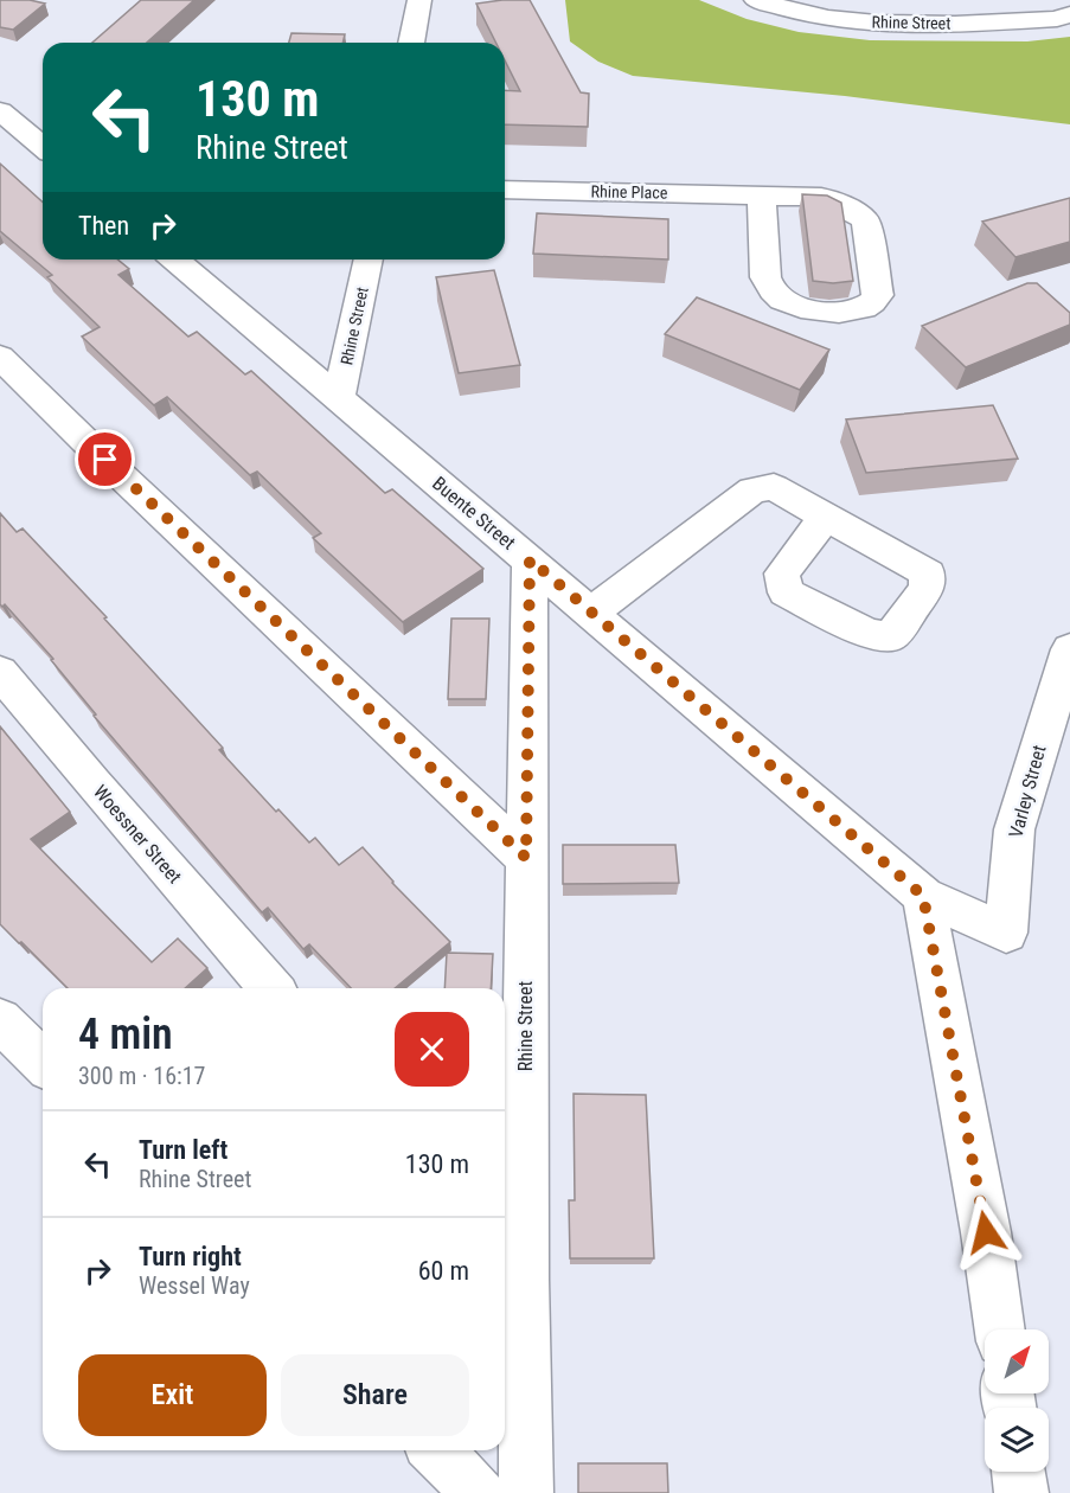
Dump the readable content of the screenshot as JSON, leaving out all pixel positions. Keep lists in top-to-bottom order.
{
  "streets": {
    "street": [
      "Rhine Street",
      "Rhine Place",
      "Buente Street",
      "Varley Street",
      "Woessner Street"
    ]
  },
  "crossings": [
    ["Rhine Street", "Buente Street"],
    ["Buente Street", "Varley Street"]
  ],
  "north": "top right",
  "page": {
    "turn": ["130 m", "Rhine Street"],
    "then": "Then",
    "heading": ["4 min", "300 m · 16:17"],
    "list": [
      {
        "name": "Turn left",
        "note": "Rhine Street",
        "value": "130 m"
      },
      {
        "name": "Turn right",
        "note": "Wessel Way",
        "value": "60 m"
      }
    ],
    "buttons": ["Exit", "Share"]
  }
}
